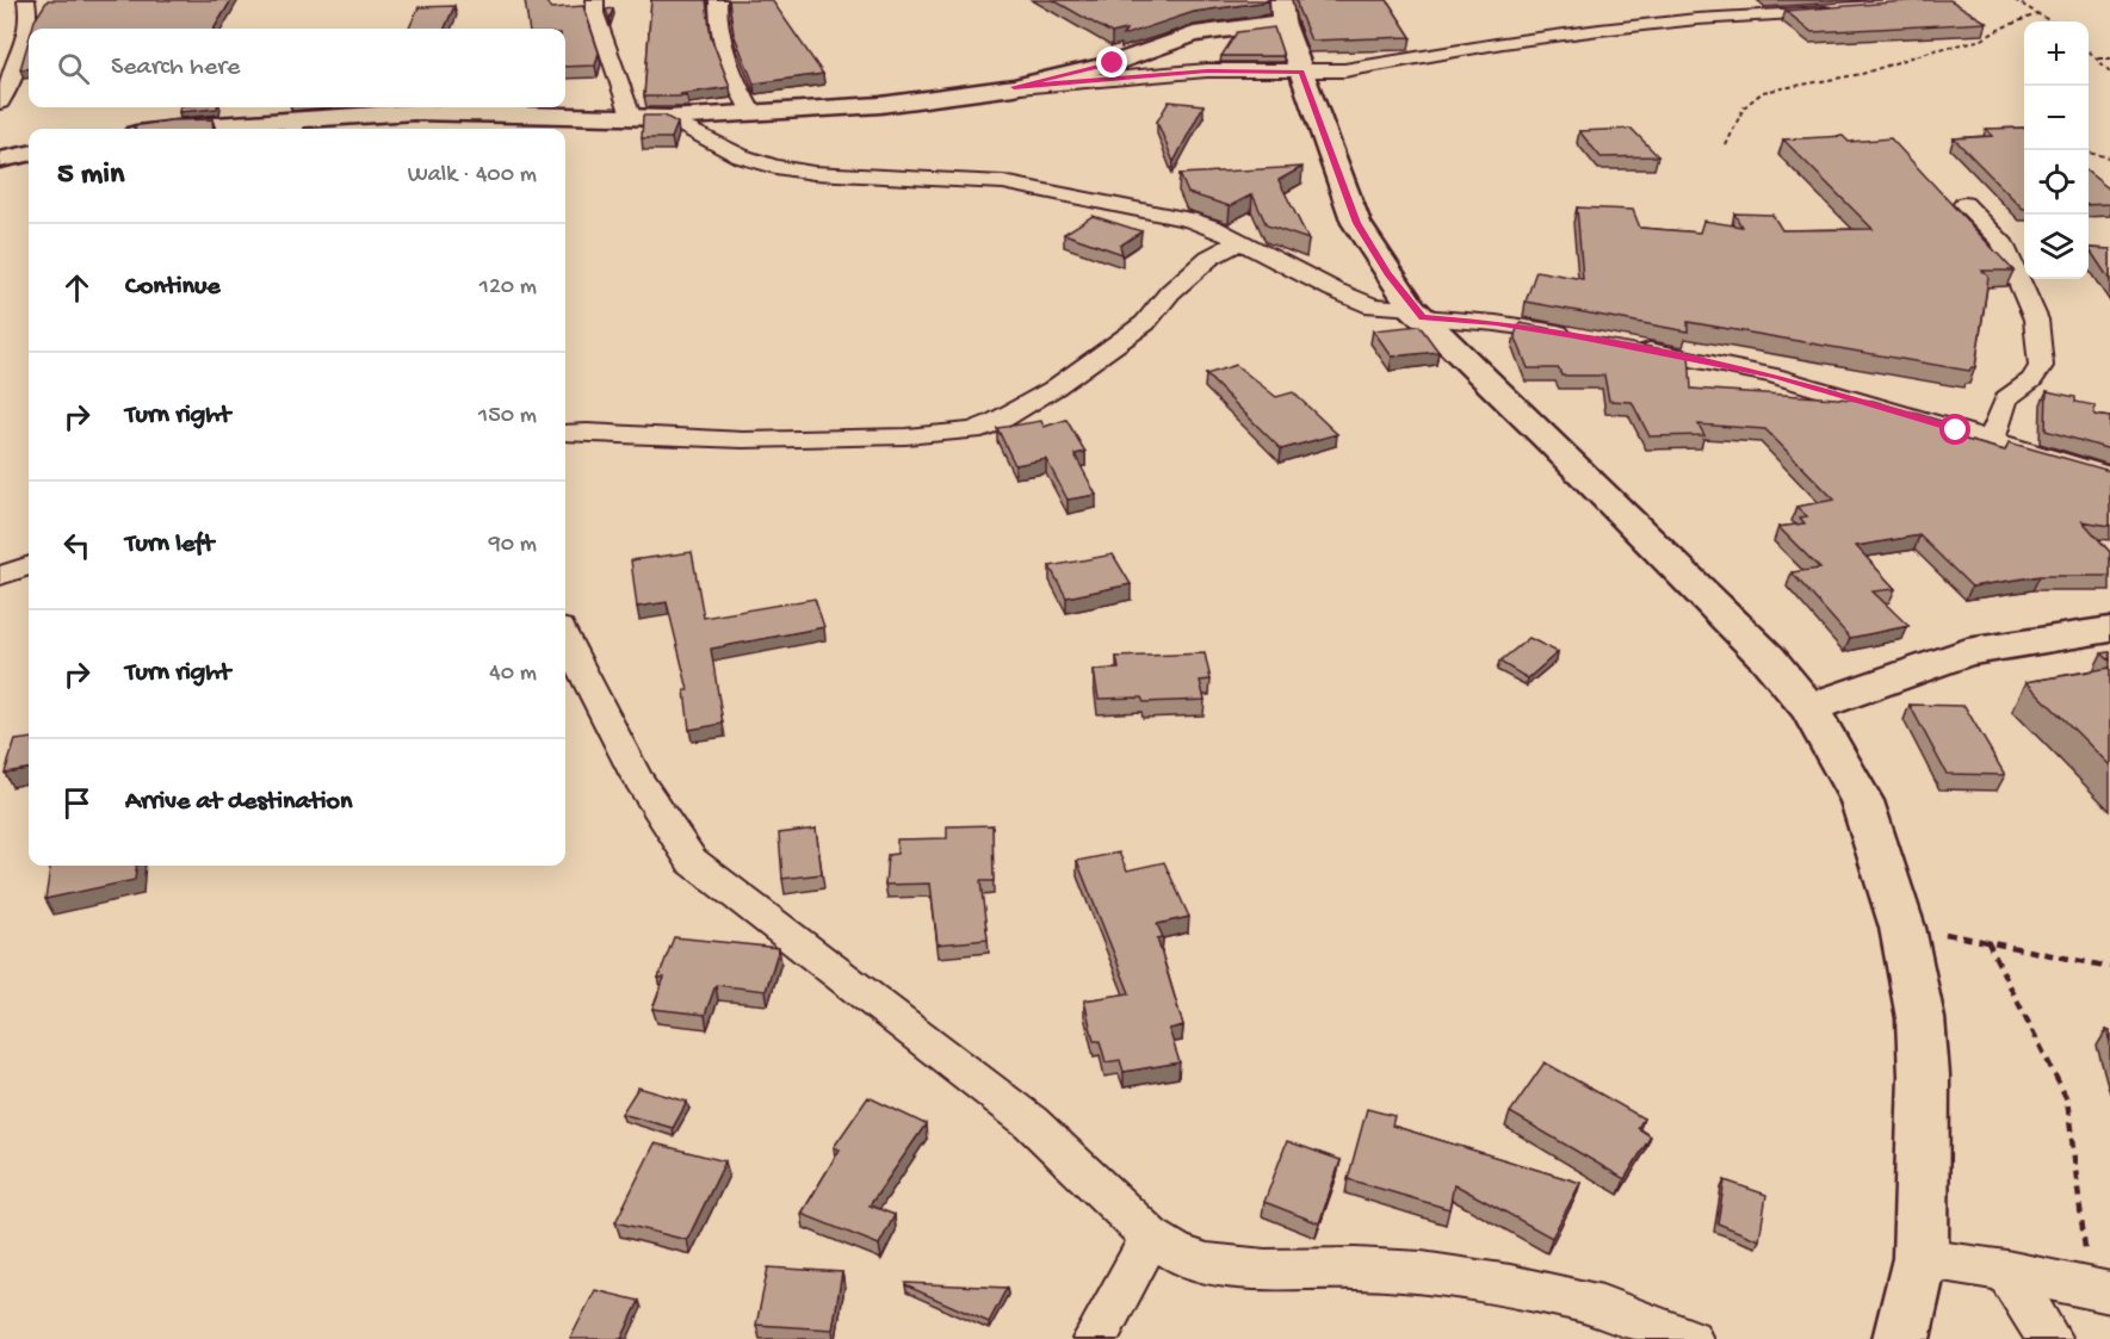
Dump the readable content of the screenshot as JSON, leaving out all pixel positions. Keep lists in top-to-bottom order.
{
  "page": {
    "map_buttons": ["+", "−"],
    "search": "Search here",
    "heading": ["5 min", "Walk · 400 m"],
    "list": [
      ["Continue", "120 m"],
      ["Turn right", "150 m"],
      ["Turn left", "90 m"],
      ["Turn right", "40 m"],
      "Arrive at destination"
    ]
  }
}
